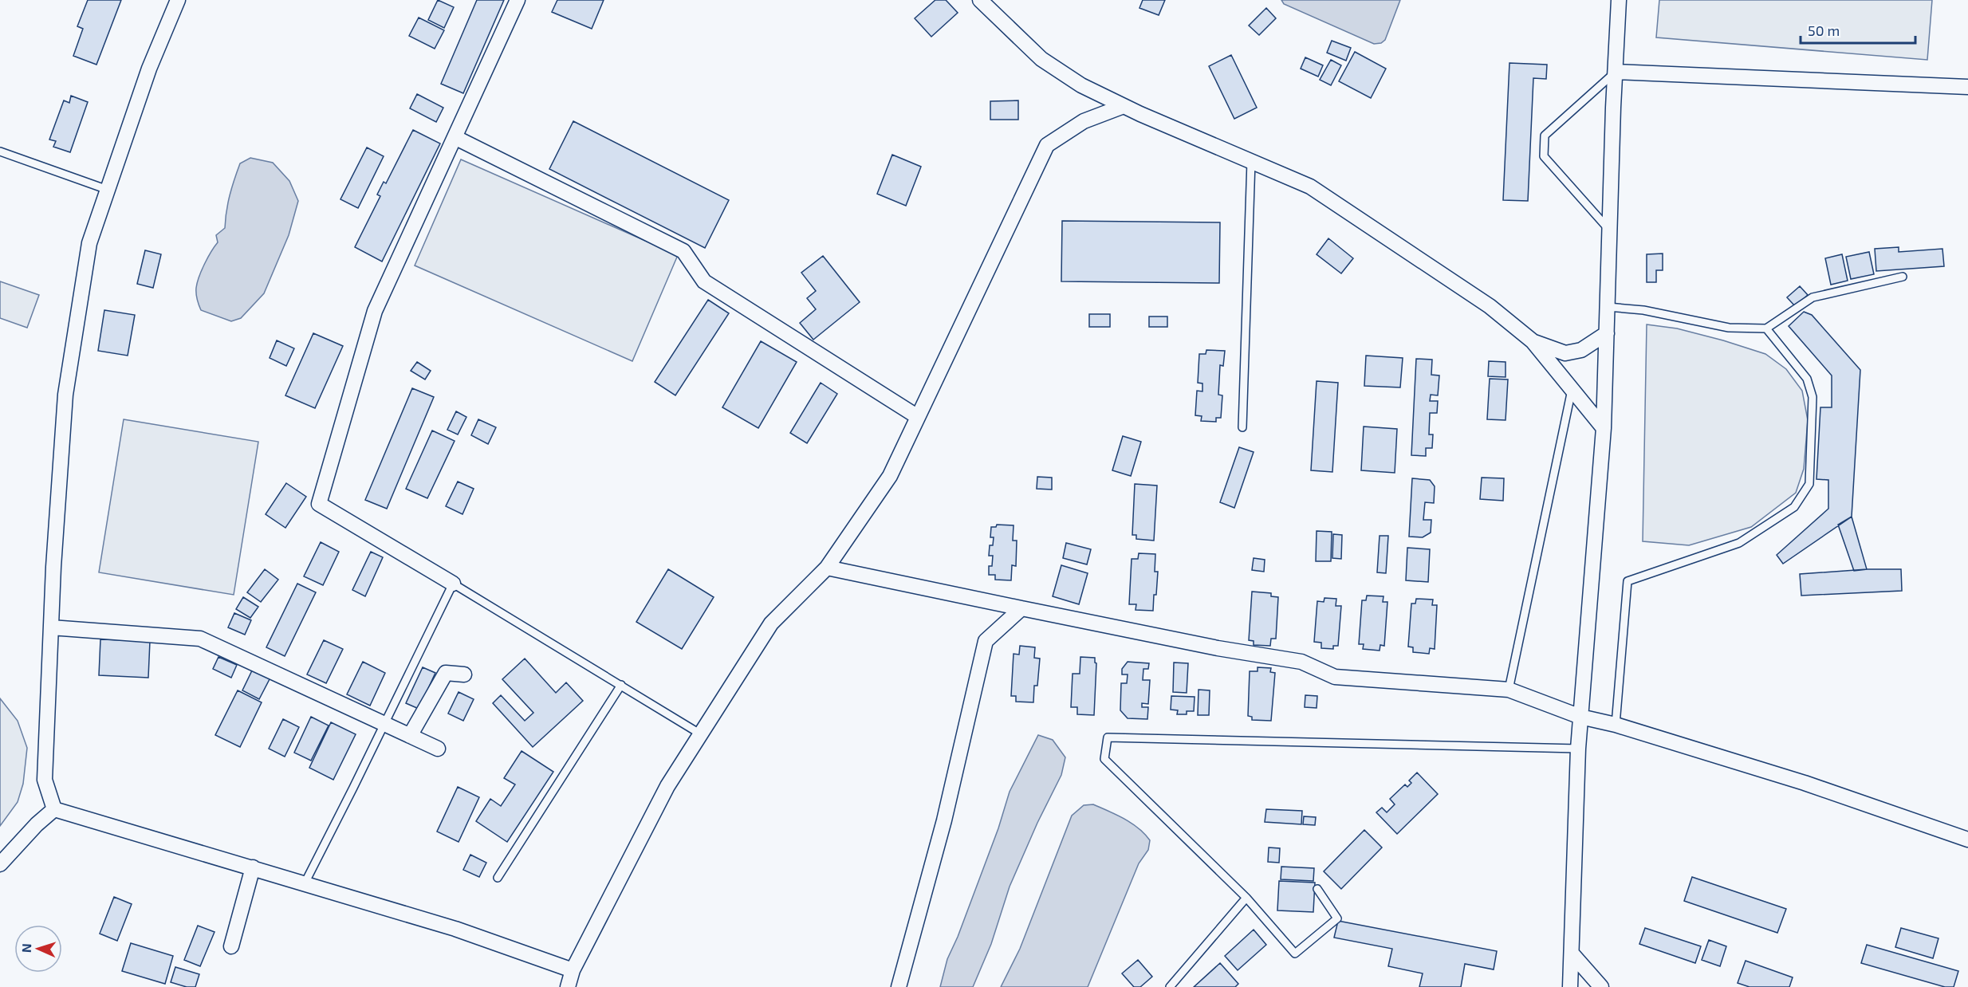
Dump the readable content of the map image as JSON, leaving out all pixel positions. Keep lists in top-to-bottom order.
{
  "scale_bar": "50 m",
  "north": "left"
}
